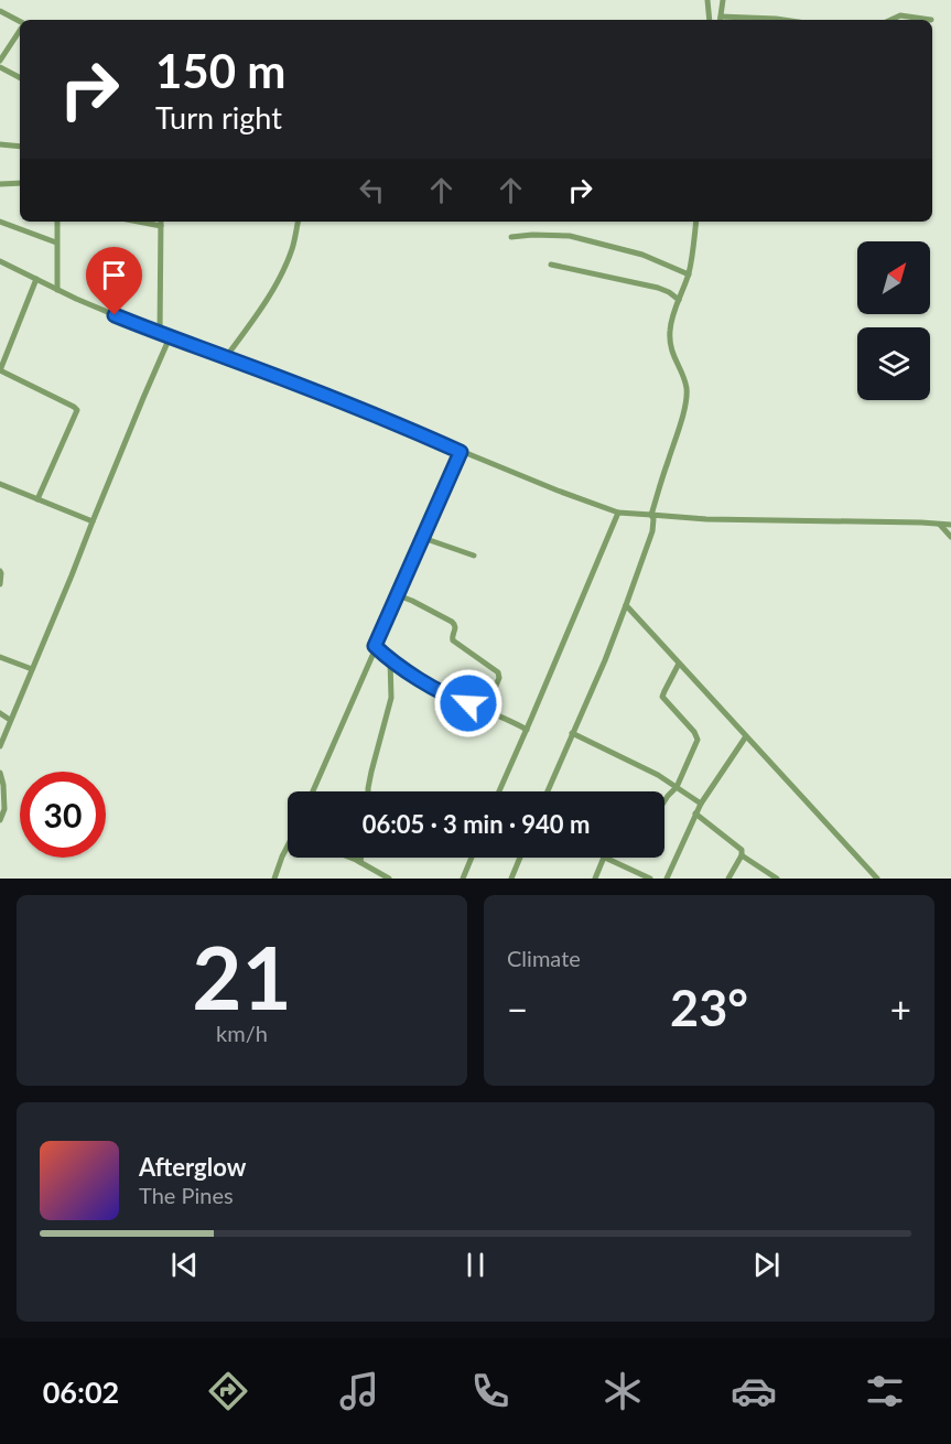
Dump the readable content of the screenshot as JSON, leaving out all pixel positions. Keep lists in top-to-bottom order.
{
  "north": "top right",
  "page": {
    "turn": ["150 m", "Turn right"],
    "limit": "30",
    "trip": "06:05 · 3 min · 940 m",
    "tile": [
      ["21", "km/h"],
      "Climate"
    ],
    "heat": ["−", "23°", "+"],
    "song": ["Afterglow", "The Pines"],
    "tabs": "06:02"
  }
}
